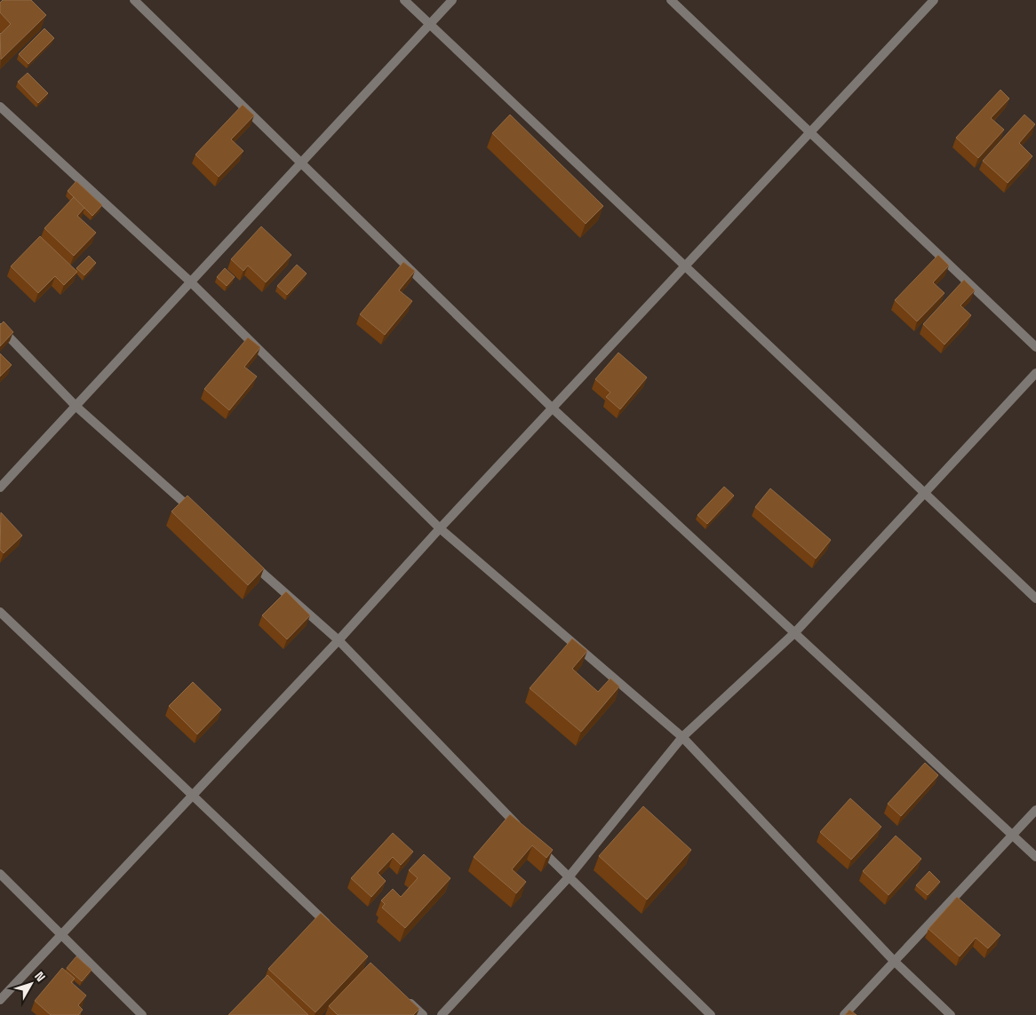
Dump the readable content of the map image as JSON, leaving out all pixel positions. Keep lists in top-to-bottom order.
{
  "north": "top right"
}
